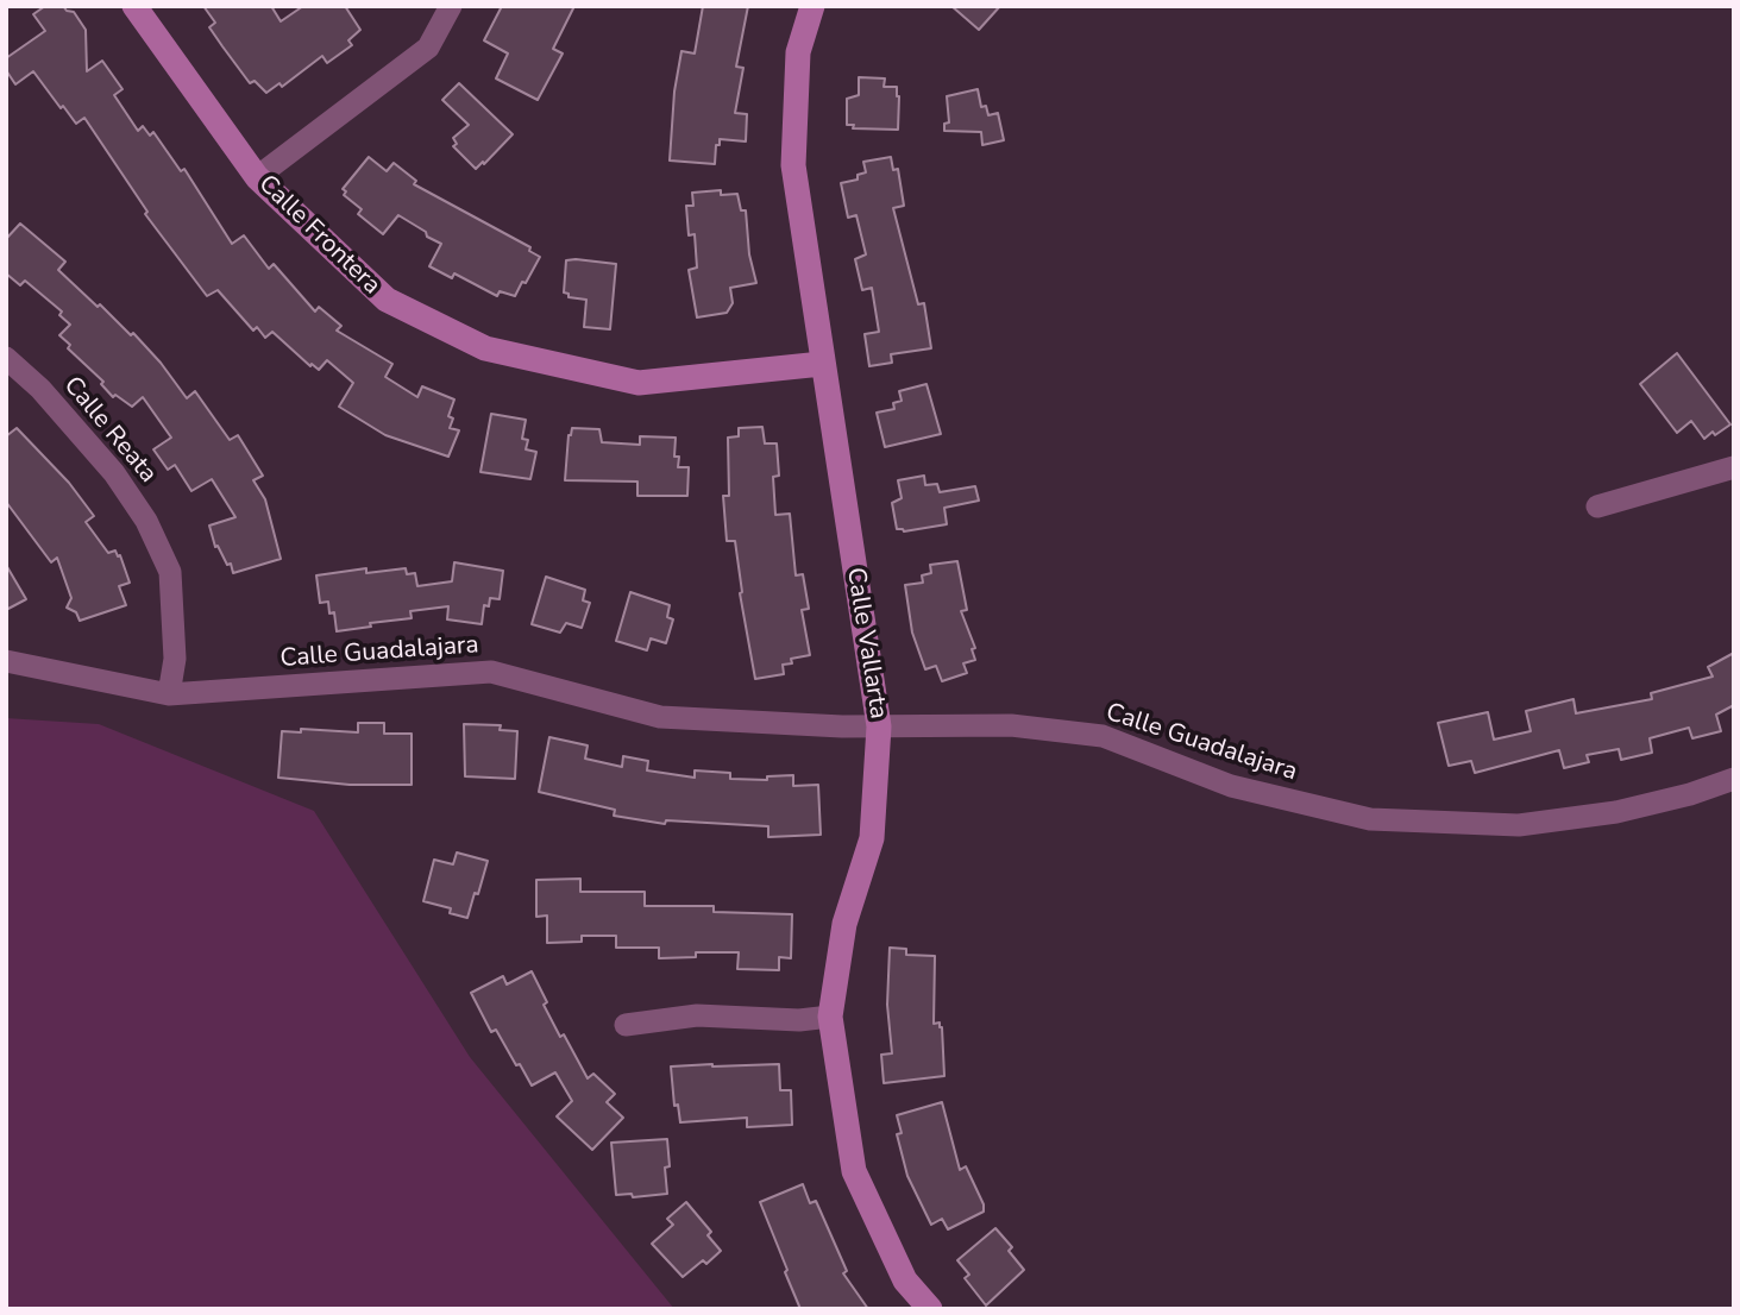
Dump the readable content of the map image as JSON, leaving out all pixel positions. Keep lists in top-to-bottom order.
{
  "streets": {
    "street": [
      "Calle Frontera",
      "Calle Reata",
      "Calle Vallarta",
      "Calle Guadalajara"
    ]
  },
  "crossings": [
    ["Calle Frontera", "Calle Vallarta"],
    ["Calle Reata", "Calle Guadalajara"],
    ["Calle Vallarta", "Calle Guadalajara"]
  ]
}
